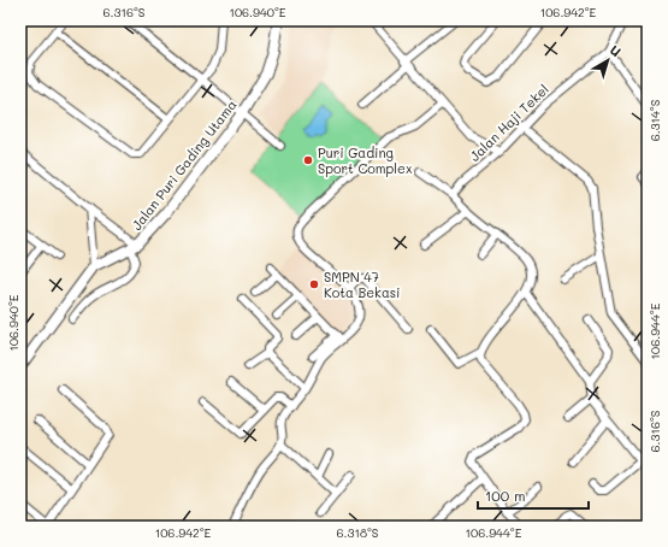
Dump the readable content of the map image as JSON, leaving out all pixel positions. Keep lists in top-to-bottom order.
{
  "streets": {
    "street": ["Jalan Haji Tekel", "Jalan Puri Gading Utama"]
  },
  "places": ["Puri Gading Sport Complex", "SMPN 47 Kota Bekasi"],
  "scale_bar": "100 m",
  "north": "top right",
  "coordinates": [
    "6.316°S",
    "106.940°E",
    "106.942°E",
    "6.314°S",
    "106.944°E",
    "6.318°S"
  ]
}
